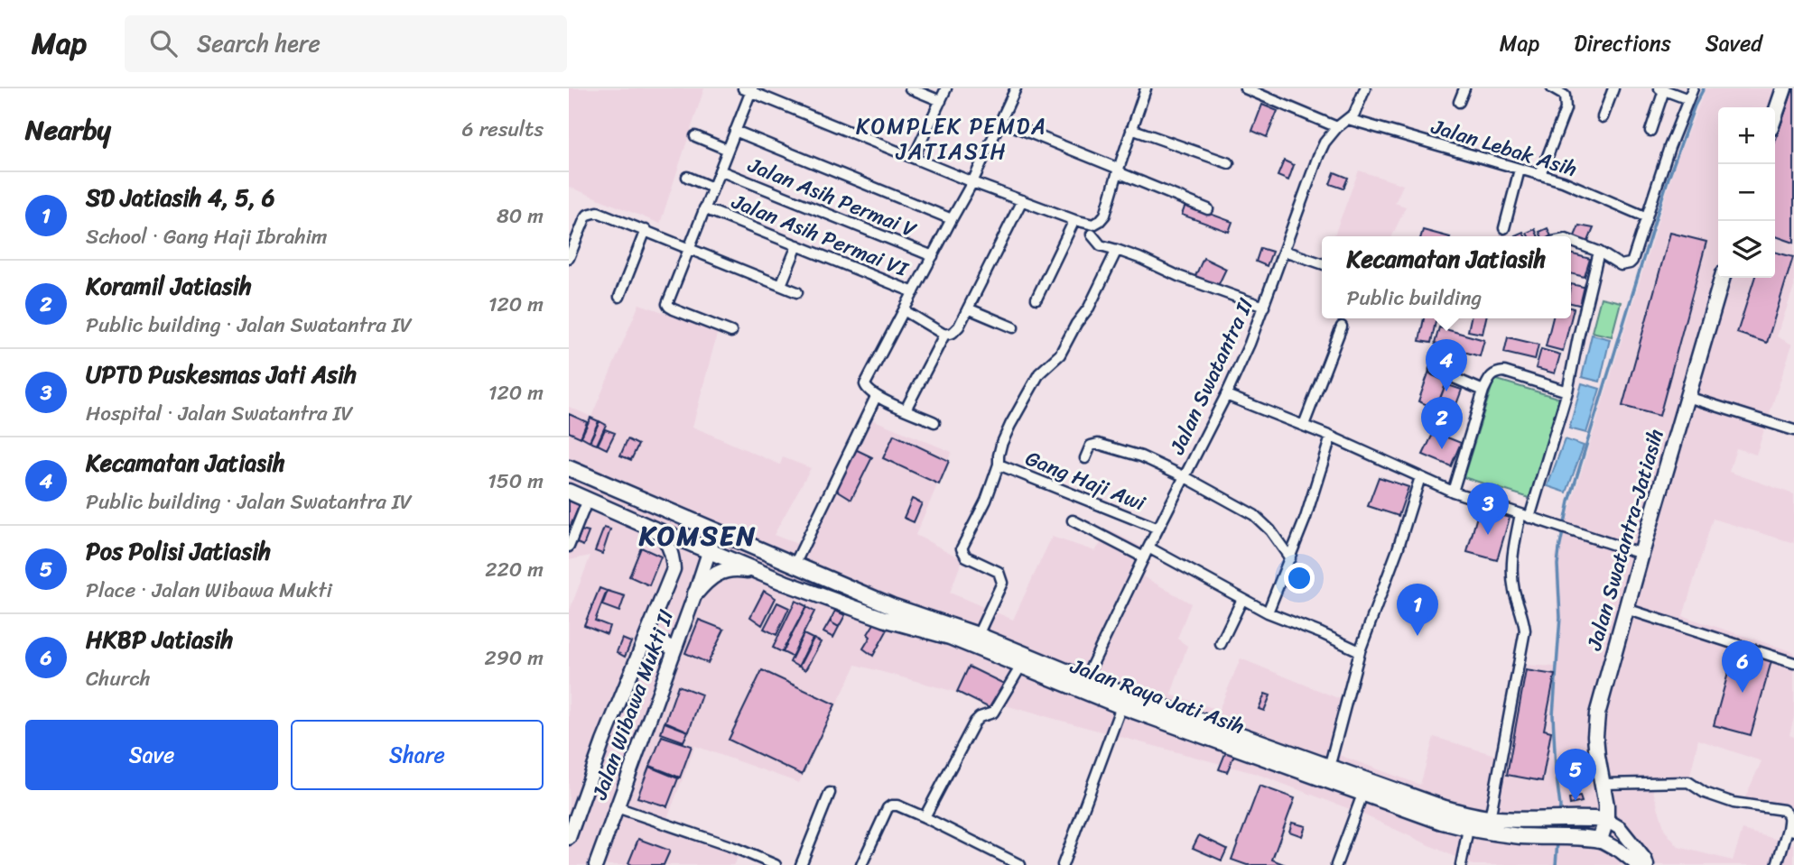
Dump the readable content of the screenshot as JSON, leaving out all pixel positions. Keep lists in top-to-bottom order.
{
  "streets": {
    "main road": ["Jalan Swatantra-Jatiasih", "Jalan Raya Jati Asih", "Jalan Wibawa Mukti II"],
    "street": [
      "Jalan Lebak Asih",
      "Jalan Asih Permai V",
      "Jalan Asih Permai VI",
      "Jalan Swatantra II",
      "Gang Haji Awi"
    ]
  },
  "crossings": [
    ["Jalan Lebak Asih", "Jalan Swatantra II"],
    ["Jalan Asih Permai V", "Jalan Asih Permai VI"],
    ["Jalan Swatantra II", "Gang Haji Awi"],
    ["Jalan Swatantra II", "Jalan Raya Jati Asih"],
    ["Jalan Swatantra-Jatiasih", "Jalan Raya Jati Asih"],
    ["Jalan Raya Jati Asih", "Jalan Wibawa Mukti II"]
  ],
  "districts": ["KOMPLEK PEMDA JATIASIH", "KOMSEN"],
  "page": {
    "header": "Map",
    "search": "Search here",
    "nav": ["Map", "Directions", "Saved"],
    "heading": ["Nearby", "6 results"],
    "map_buttons": ["+", "−"],
    "list": [
      {
        "mark": "1",
        "name": "SD Jatiasih 4, 5, 6",
        "note": "School · Gang Haji Ibrahim",
        "value": "80 m"
      },
      {
        "mark": "2",
        "name": "Koramil Jatiasih",
        "note": "Public building · Jalan Swatantra IV",
        "value": "120 m"
      },
      {
        "mark": "3",
        "name": "UPTD Puskesmas Jati Asih",
        "note": "Hospital · Jalan Swatantra IV",
        "value": "120 m"
      },
      {
        "mark": "4",
        "name": "Kecamatan Jatiasih",
        "note": "Public building · Jalan Swatantra IV",
        "value": "150 m"
      },
      {
        "mark": "5",
        "name": "Pos Polisi Jatiasih",
        "note": "Place · Jalan Wibawa Mukti",
        "value": "220 m"
      },
      {
        "mark": "6",
        "name": "HKBP Jatiasih",
        "note": "Church",
        "value": "290 m"
      }
    ],
    "popup": ["Kecamatan Jatiasih", "Public building"],
    "pins": [
      "4",
      "2",
      "3",
      "1",
      "6",
      "5"
    ],
    "buttons": ["Save", "Share"]
  }
}
